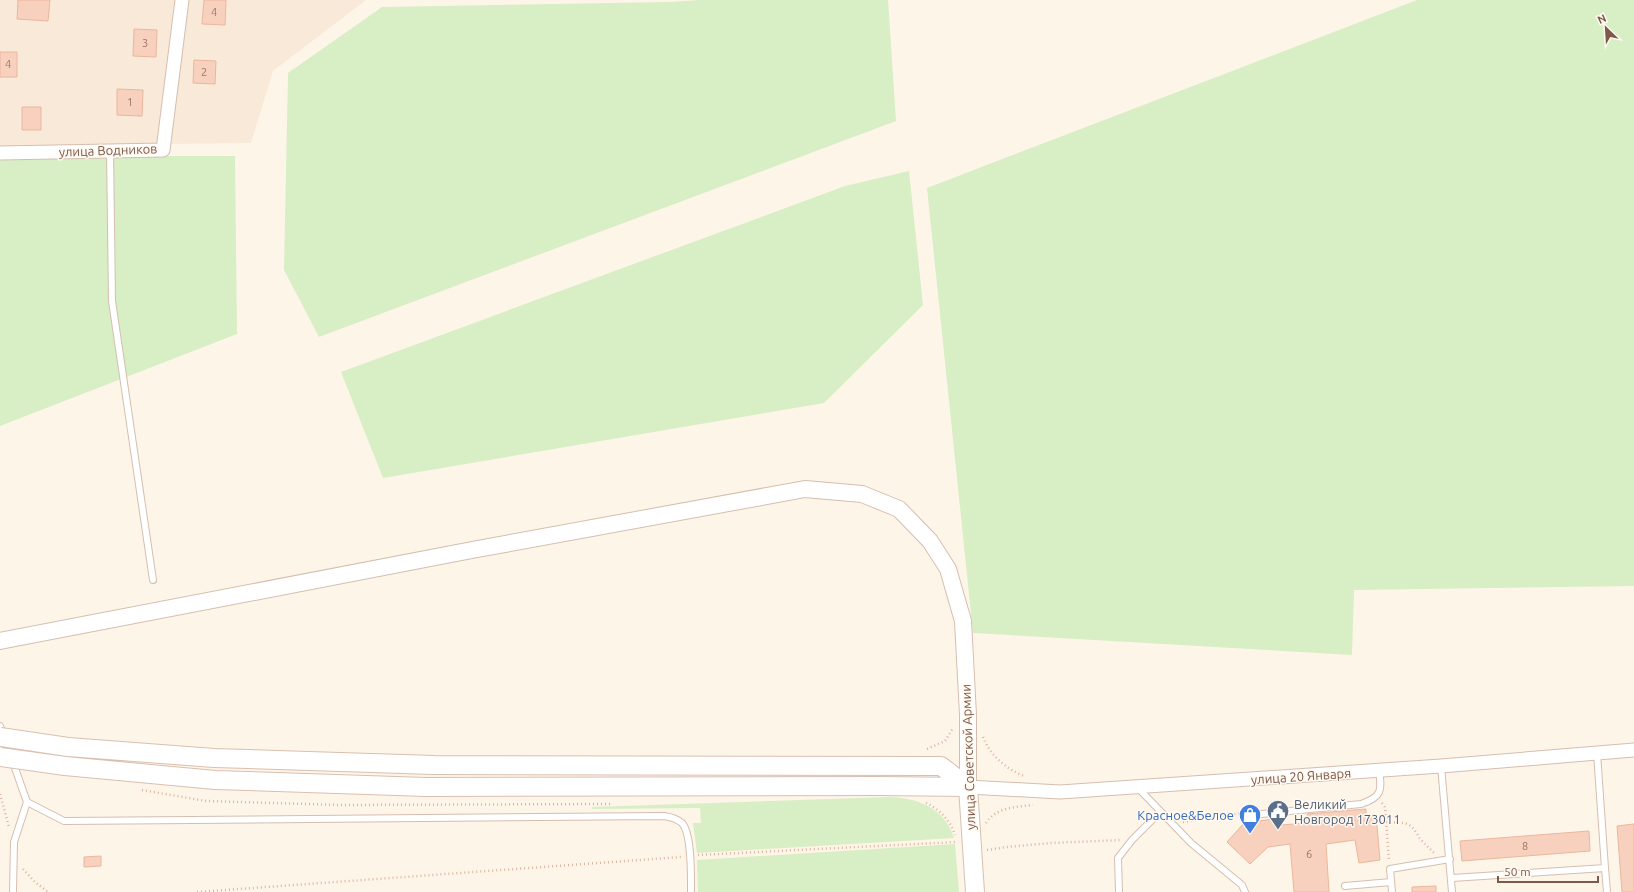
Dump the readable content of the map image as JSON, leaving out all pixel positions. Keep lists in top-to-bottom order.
{
  "streets": {
    "main road": ["улица Советской Армии"],
    "street": ["улица Водников", "улица 20 Января"]
  },
  "crossings": [
    ["улица Советской Армии", "улица 20 Января"]
  ],
  "places": {
    "public building": ["Великий Новгород 173011"],
    "shop": ["Красное&Белое"]
  },
  "house_numbers": [
    "4",
    "3",
    "4",
    "2",
    "1",
    "8",
    "6"
  ],
  "scale_bar": "50 m",
  "north": "top left"
}
